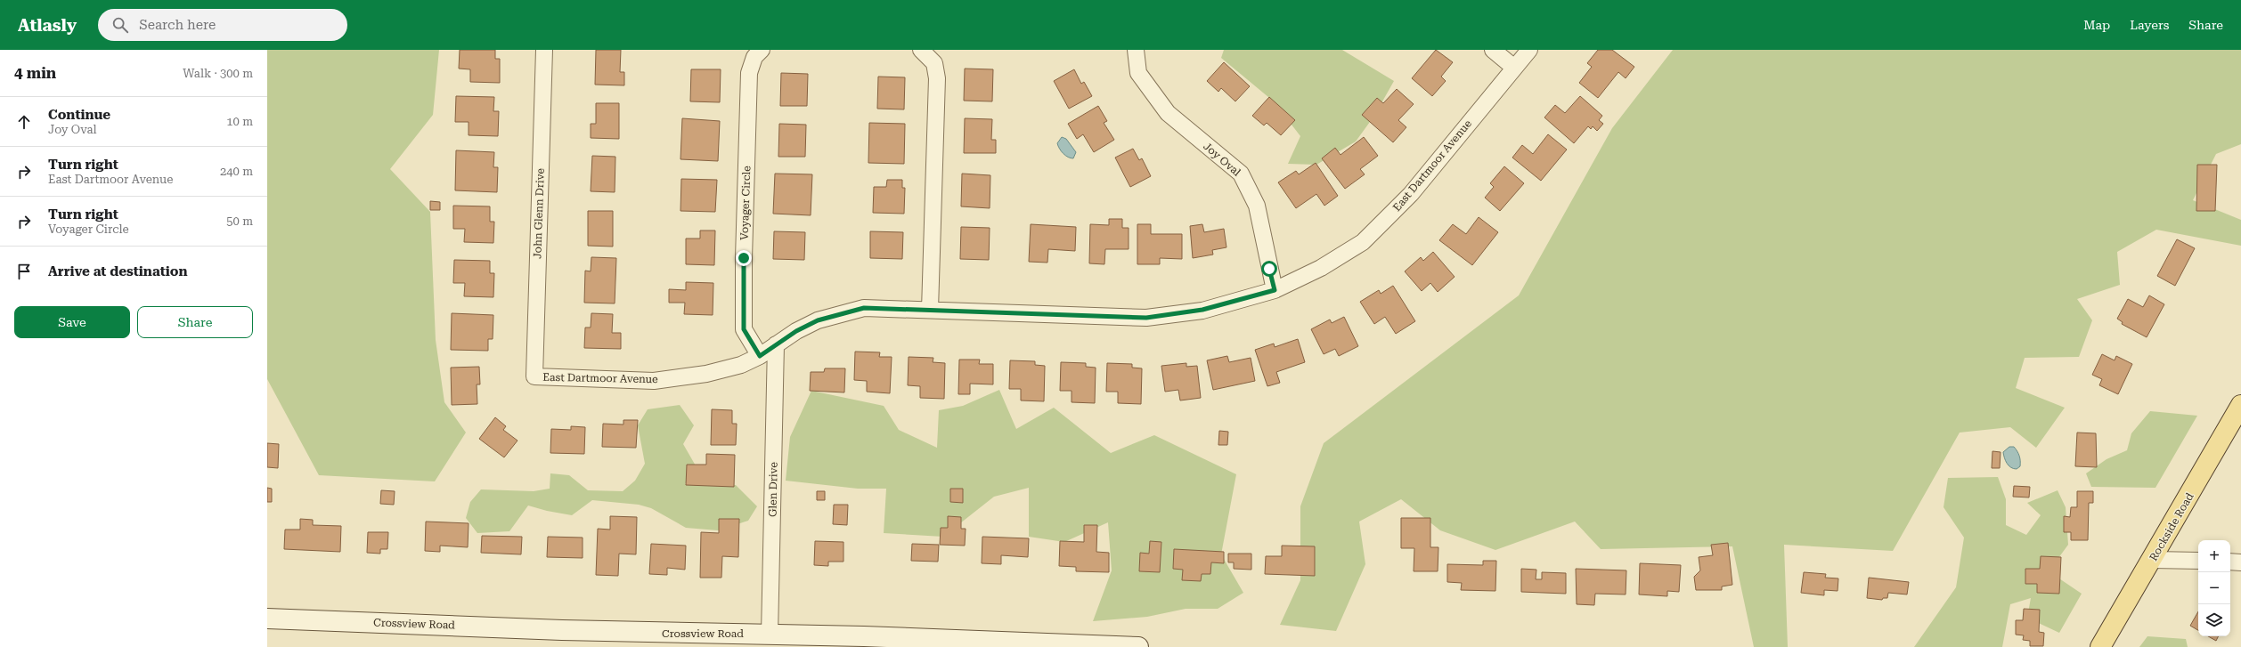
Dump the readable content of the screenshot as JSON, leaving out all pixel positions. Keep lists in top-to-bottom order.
{
  "streets": {
    "main road": ["Rockside Road"],
    "street": [
      "Joy Oval",
      "East Dartmoor Avenue",
      "Voyager Circle",
      "John Glenn Drive",
      "Glen Drive",
      "Crossview Road"
    ]
  },
  "crossings": [
    ["Joy Oval", "East Dartmoor Avenue"],
    ["East Dartmoor Avenue", "Voyager Circle"],
    ["East Dartmoor Avenue", "John Glenn Drive"],
    ["East Dartmoor Avenue", "Glen Drive"],
    ["Glen Drive", "Crossview Road"]
  ],
  "page": {
    "header": "Atlasly",
    "search": "Search here",
    "nav": ["Map", "Layers", "Share"],
    "heading": ["4 min", "Walk · 300 m"],
    "list": [
      ["Continue", "Joy Oval", "10 m"],
      ["Turn right", "East Dartmoor Avenue", "240 m"],
      ["Turn right", "Voyager Circle", "50 m"],
      "Arrive at destination"
    ],
    "buttons": ["Save", "Share"],
    "map_buttons": ["+", "−"]
  }
}
